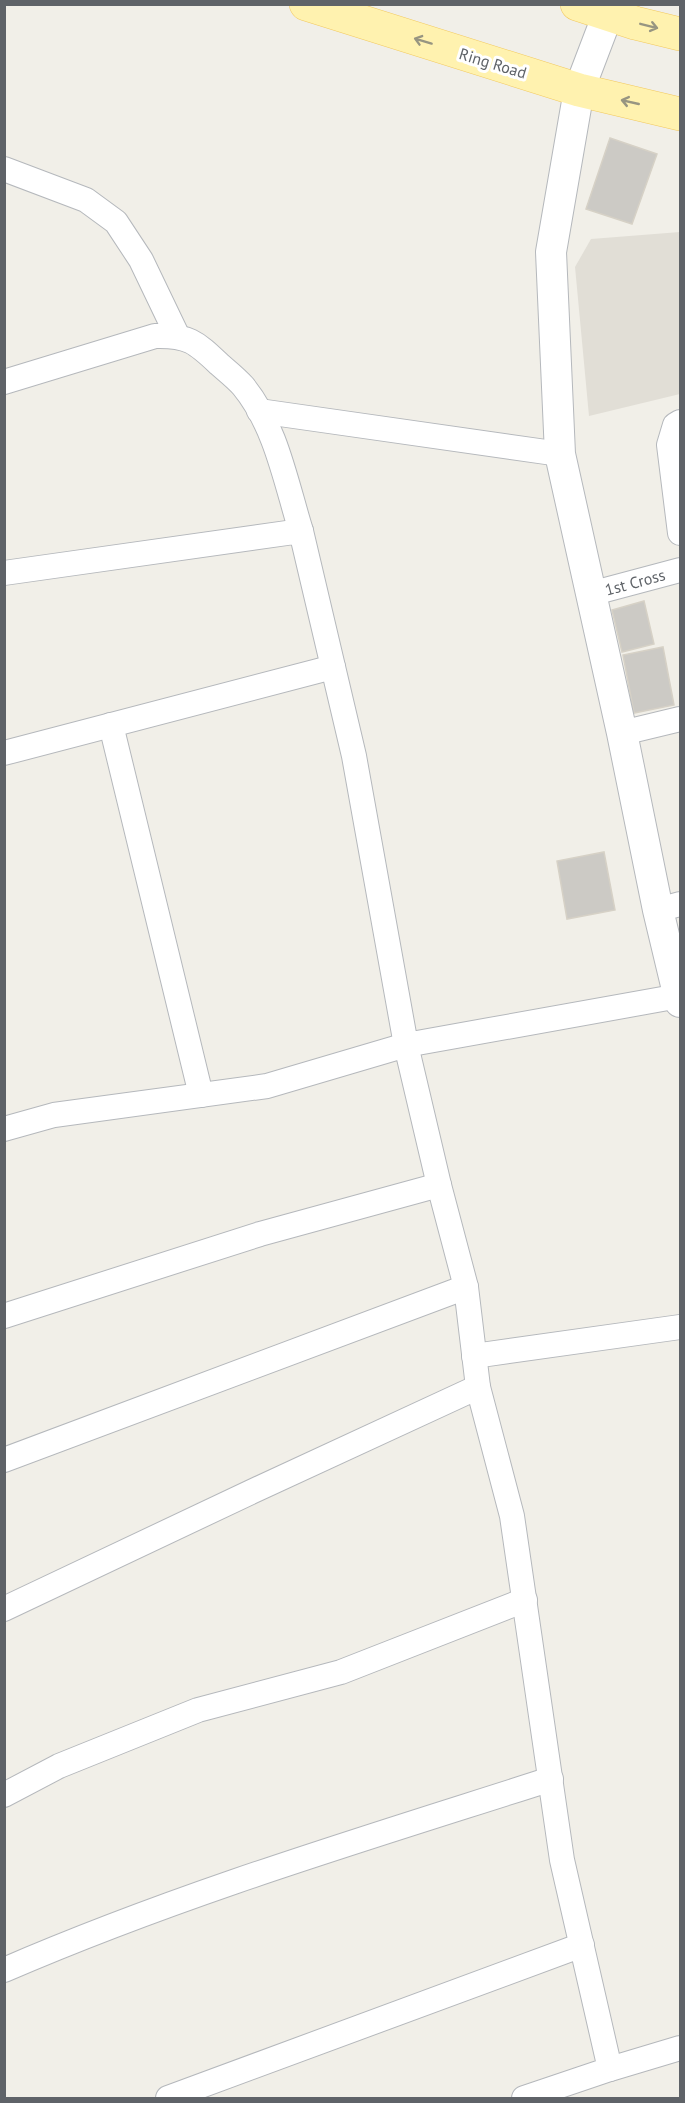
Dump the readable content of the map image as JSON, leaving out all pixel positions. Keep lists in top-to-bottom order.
{
  "streets": {
    "main road": ["Ring Road"],
    "street": ["1st Cross"]
  },
  "one_way": ["Ring Road"]
}
